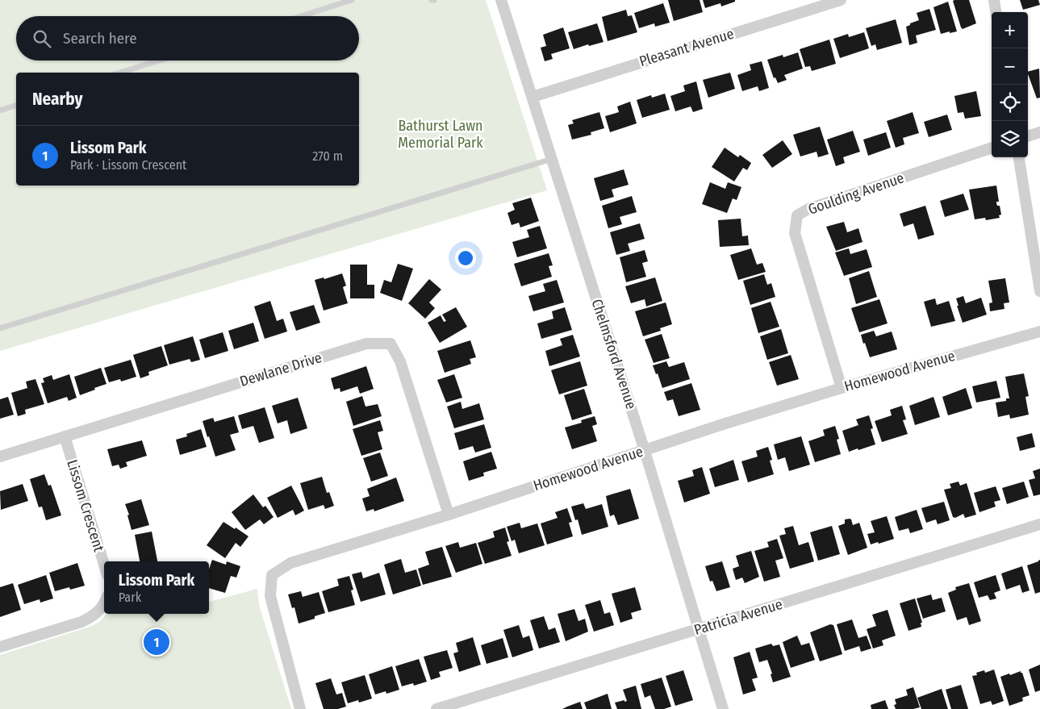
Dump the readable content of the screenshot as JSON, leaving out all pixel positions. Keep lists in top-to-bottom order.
{
  "streets": {
    "street": [
      "Pleasant Avenue",
      "Goulding Avenue",
      "Chelmsford Avenue",
      "Dewlane Drive",
      "Homewood Avenue",
      "Lissom Crescent",
      "Patricia Avenue"
    ]
  },
  "crossings": [
    ["Pleasant Avenue", "Chelmsford Avenue"],
    ["Goulding Avenue", "Homewood Avenue"],
    ["Chelmsford Avenue", "Homewood Avenue"],
    ["Chelmsford Avenue", "Patricia Avenue"],
    ["Dewlane Drive", "Homewood Avenue"],
    ["Dewlane Drive", "Lissom Crescent"]
  ],
  "parks": ["Bathurst Lawn Memorial Park"],
  "page": {
    "map_buttons": ["+", "−"],
    "search": "Search here",
    "heading": "Nearby",
    "list": [
      {
        "mark": "1",
        "name": "Lissom Park",
        "note": "Park · Lissom Crescent",
        "value": "270 m"
      }
    ],
    "popup": ["Lissom Park", "Park"],
    "pins": "1"
  }
}
